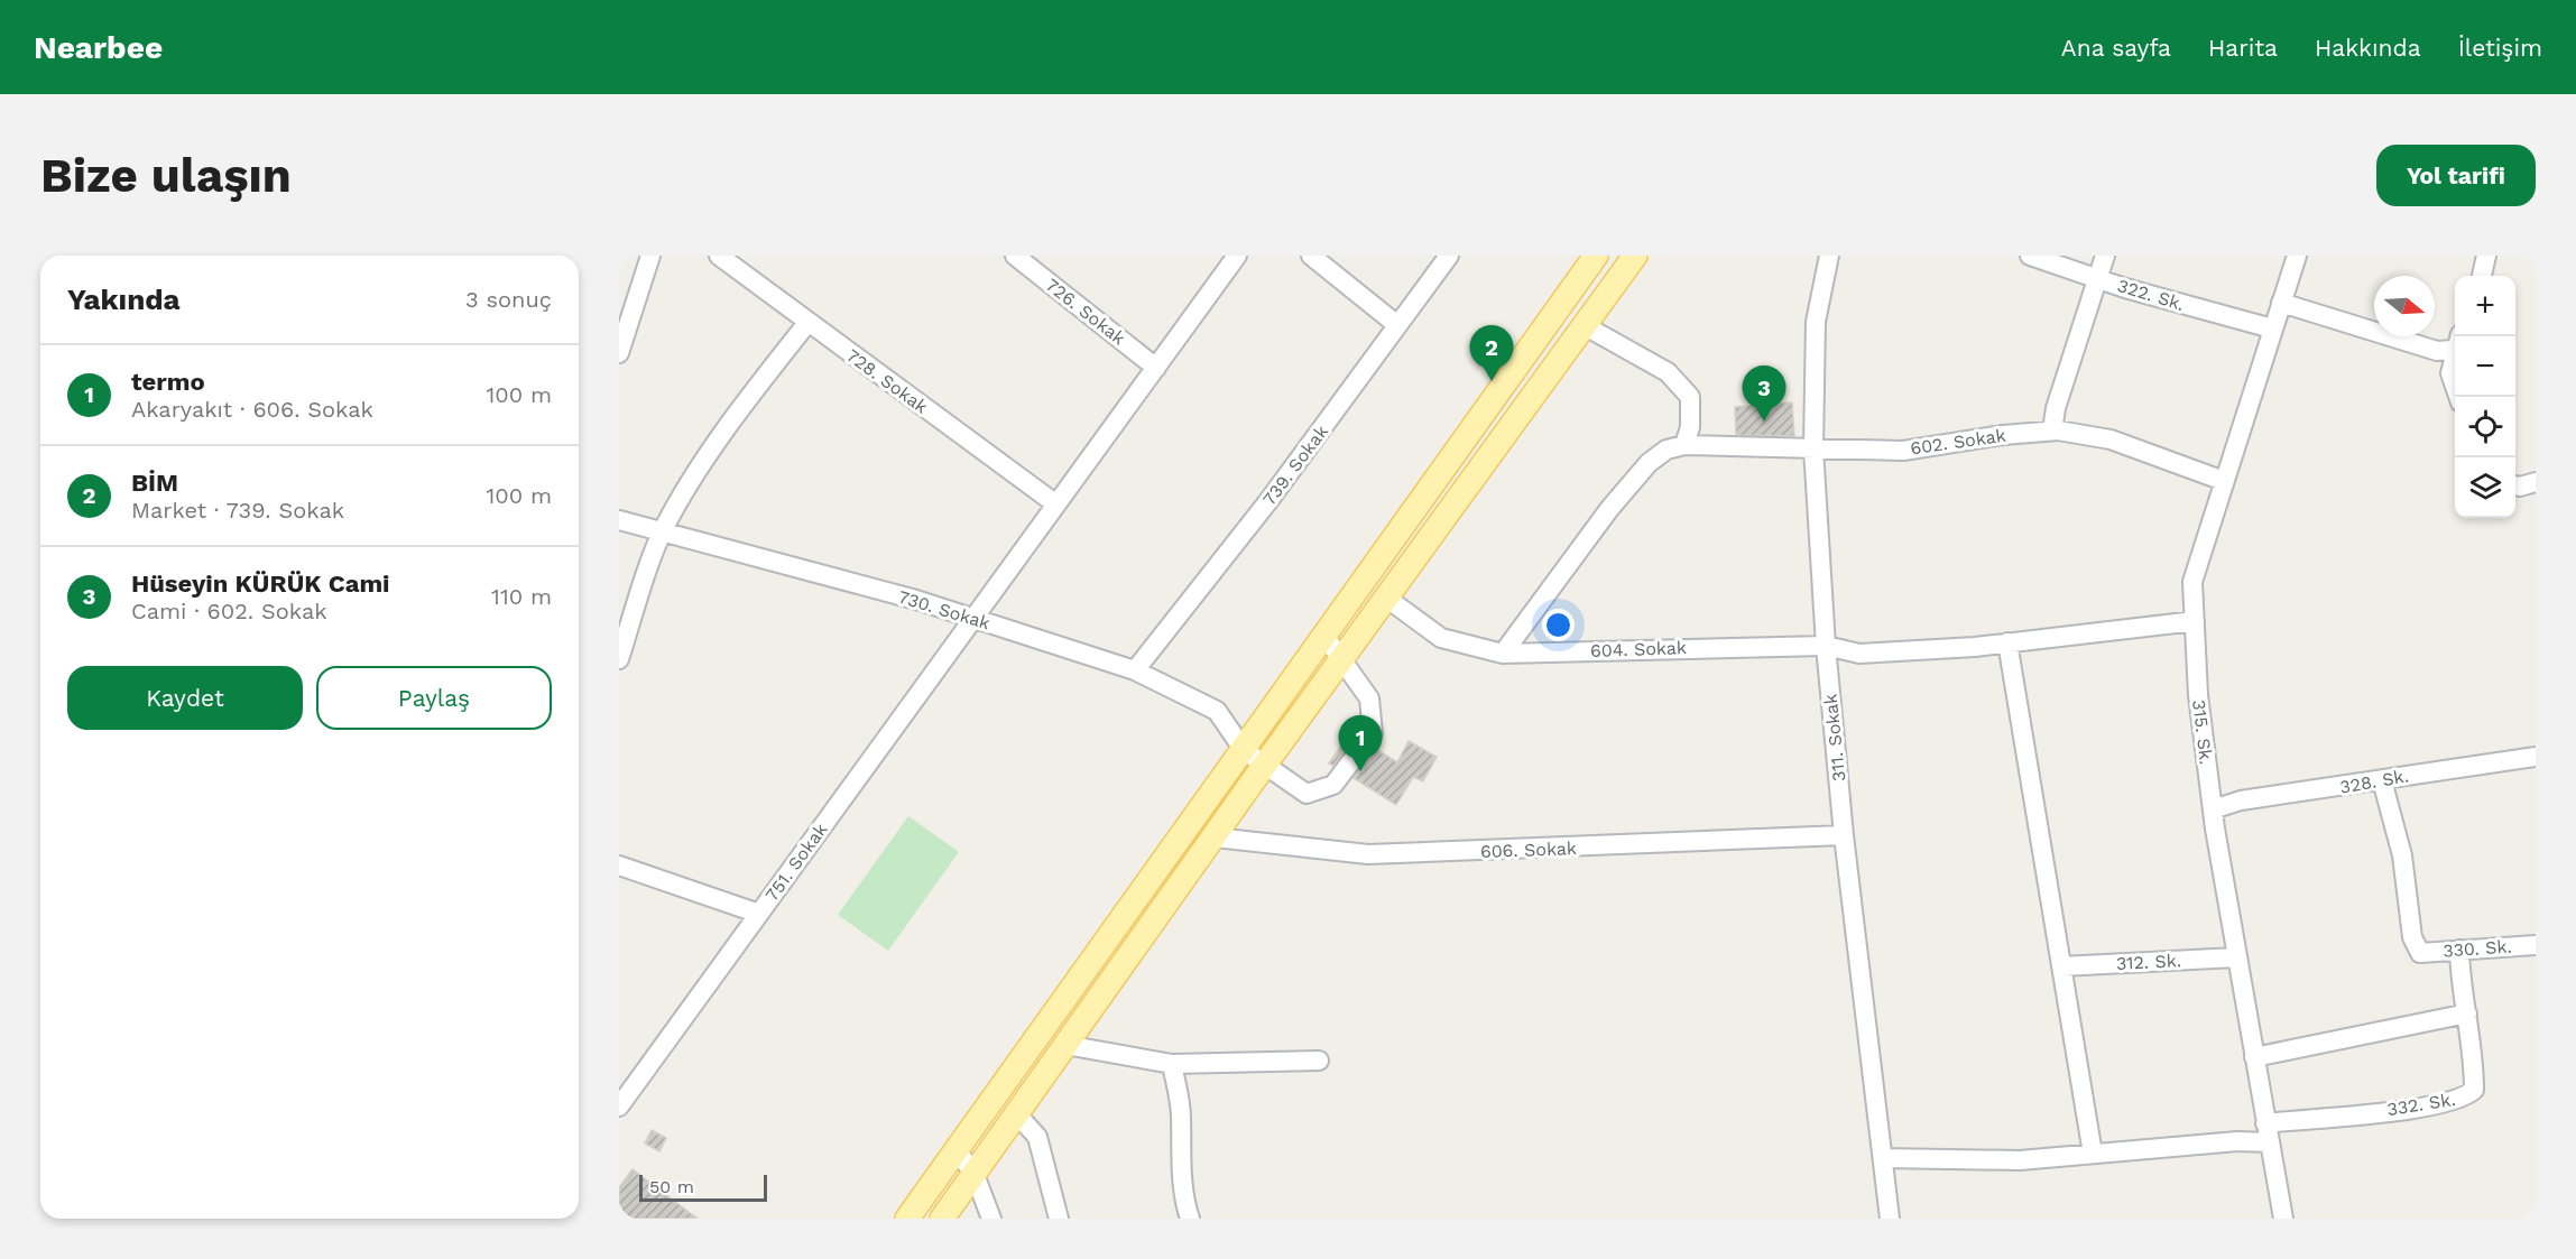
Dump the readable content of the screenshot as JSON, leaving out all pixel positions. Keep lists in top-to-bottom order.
{
  "streets": {
    "street": [
      "322. Sk.",
      "726. Sokak",
      "728. Sokak",
      "602. Sokak",
      "739. Sokak",
      "730. Sokak",
      "604. Sokak",
      "315. Sk.",
      "311. Sokak",
      "328. Sk.",
      "606. Sokak",
      "751. Sokak",
      "330. Sk.",
      "312. Sk.",
      "332. Sk."
    ]
  },
  "crossings": [
    ["322. Sk.", "315. Sk."],
    ["726. Sokak", "751. Sokak"],
    ["728. Sokak", "751. Sokak"],
    ["602. Sokak", "315. Sk."],
    ["602. Sokak", "311. Sokak"],
    ["739. Sokak", "730. Sokak"],
    ["730. Sokak", "751. Sokak"],
    ["604. Sokak", "315. Sk."],
    ["604. Sokak", "311. Sokak"],
    ["315. Sk.", "328. Sk."],
    ["315. Sk.", "312. Sk."],
    ["315. Sk.", "332. Sk."],
    ["311. Sokak", "606. Sokak"],
    ["328. Sk.", "330. Sk."],
    ["330. Sk.", "332. Sk."]
  ],
  "scale_bar": "50 m",
  "north": "right",
  "page": {
    "header": "Nearbee",
    "nav": [
      "Ana sayfa",
      "Harita",
      "Hakkında",
      "İletişim"
    ],
    "buttons": [
      "Yol tarifi",
      ["Kaydet", "Paylaş"]
    ],
    "title": "Bize ulaşın",
    "heading": ["Yakında", "3 sonuç"],
    "map_buttons": ["+", "−"],
    "pins": ["2", "3", "1"],
    "list": [
      {
        "mark": "1",
        "name": "termo",
        "note": "Akaryakıt · 606. Sokak",
        "value": "100 m"
      },
      {
        "mark": "2",
        "name": "BİM",
        "note": "Market · 739. Sokak",
        "value": "100 m"
      },
      {
        "mark": "3",
        "name": "Hüseyin KÜRÜK Cami",
        "note": "Cami · 602. Sokak",
        "value": "110 m"
      }
    ],
    "scale": "50 m"
  }
}
